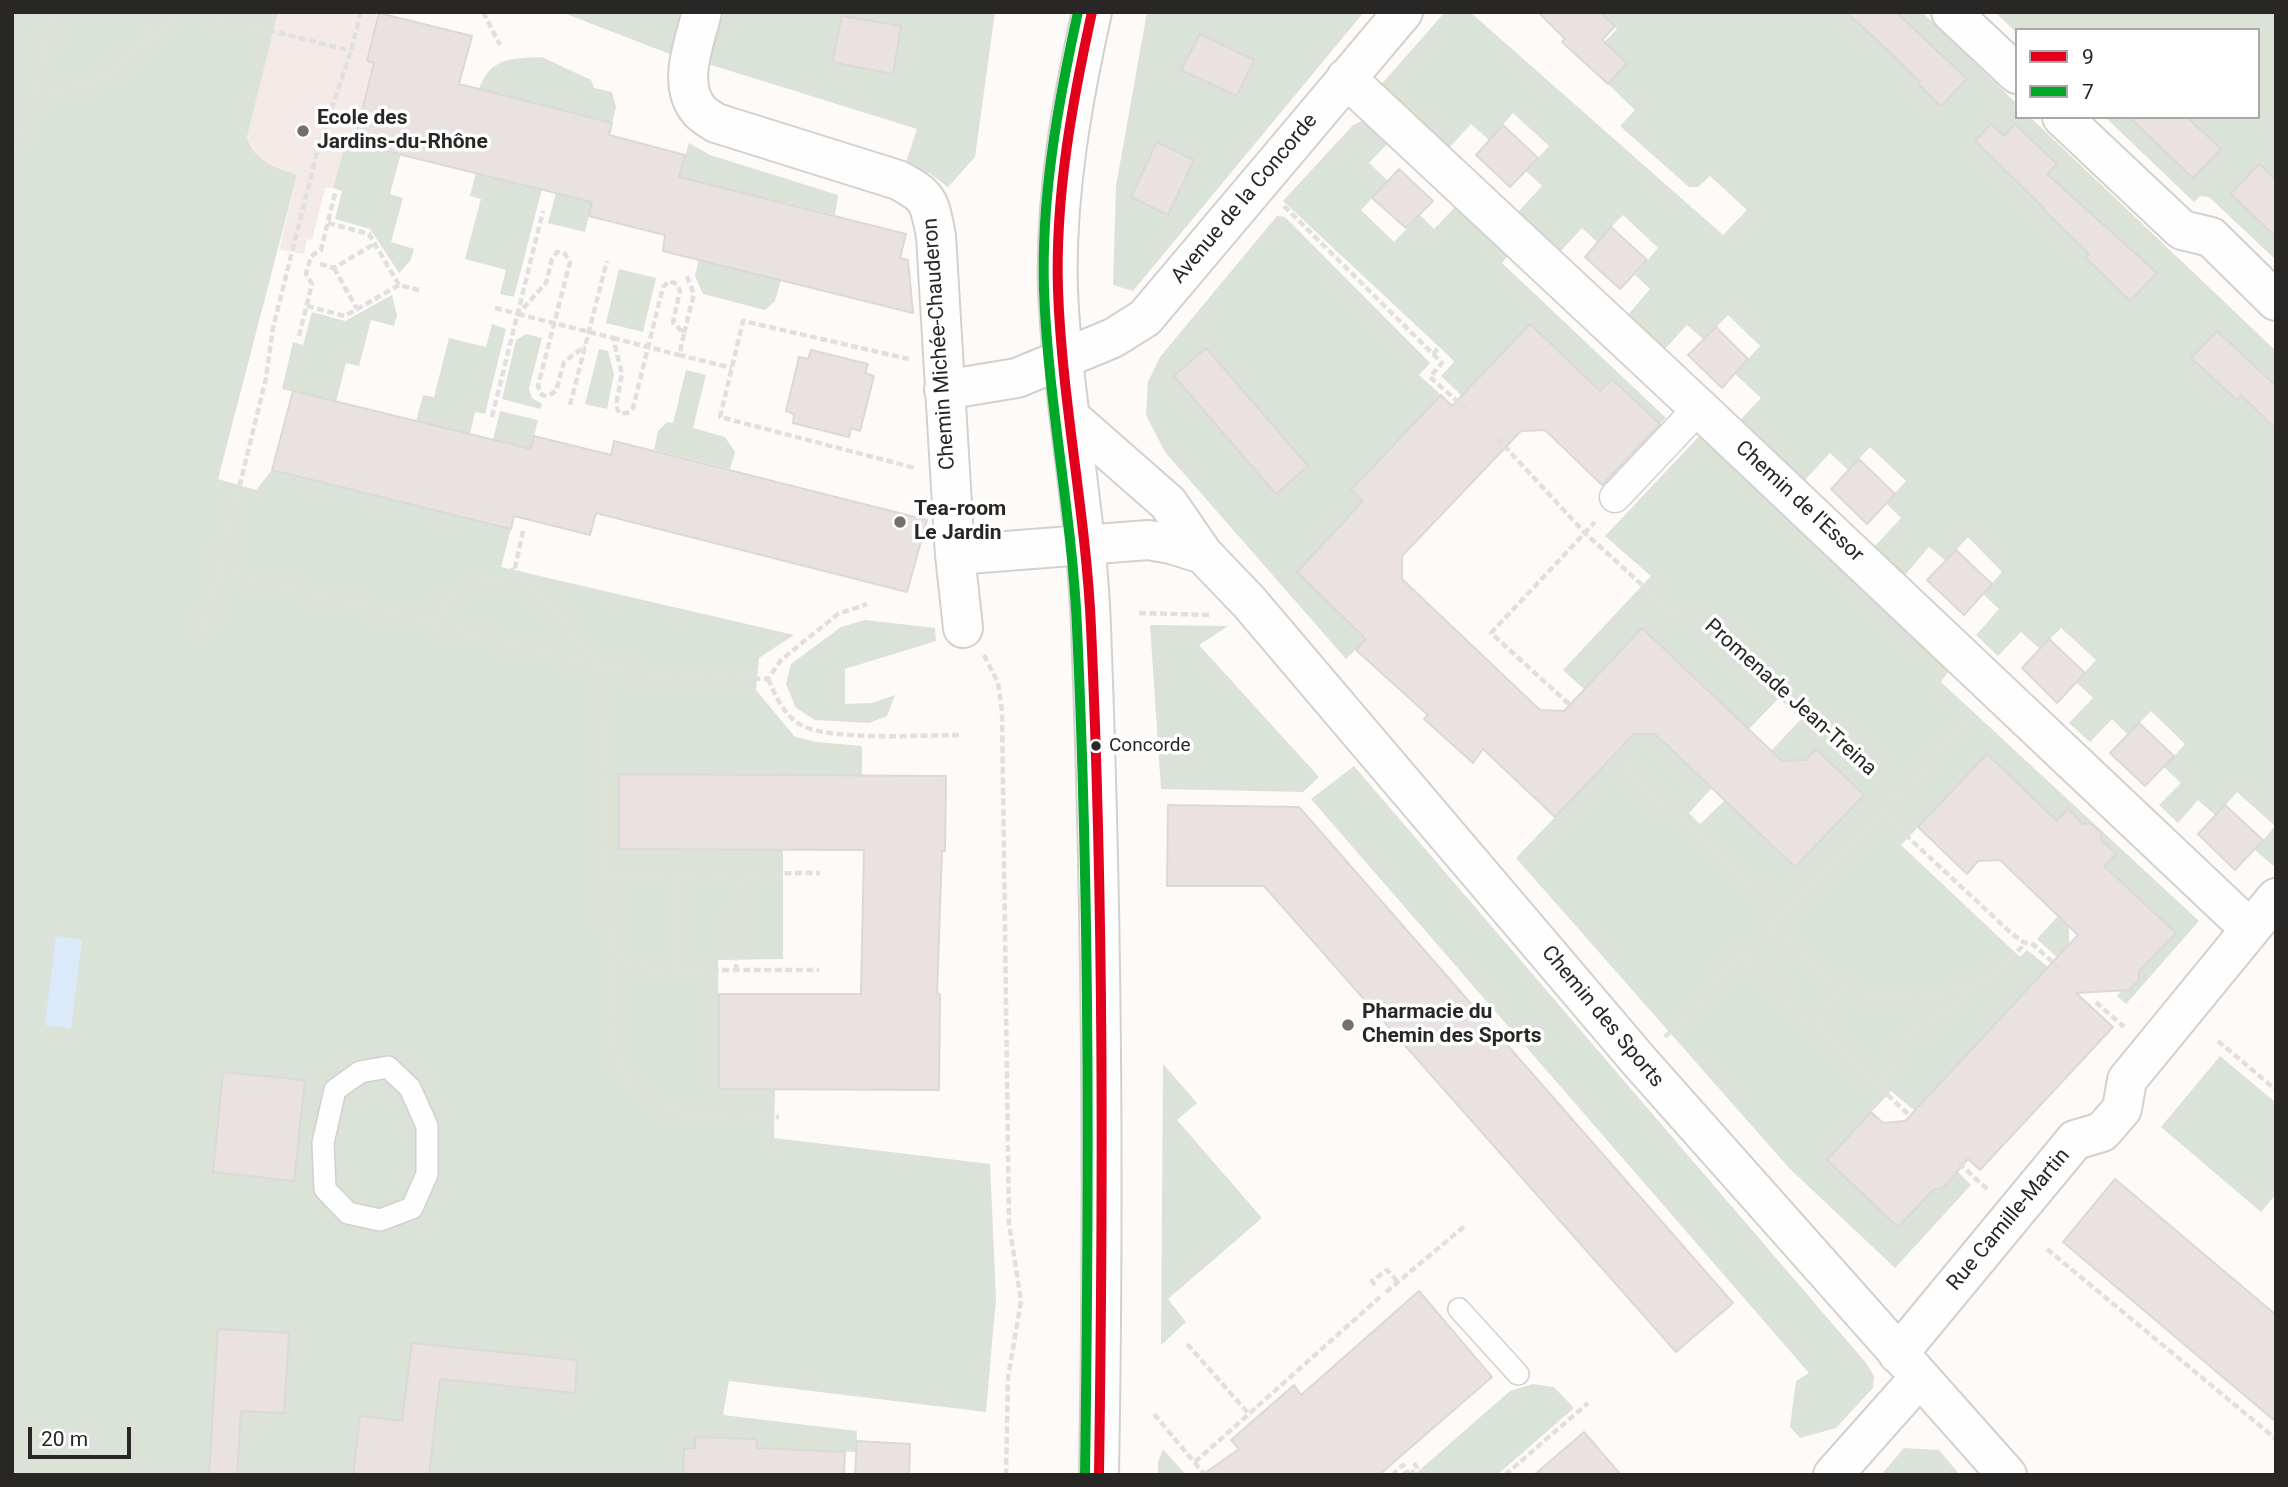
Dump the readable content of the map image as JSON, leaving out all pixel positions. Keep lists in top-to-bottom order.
{
  "streets": {
    "street": [
      "Avenue de la Concorde",
      "Chemin Michée-Chauderon",
      "Chemin de l'Essor",
      "Chemin des Sports",
      "Rue Camille-Martin"
    ],
    "path": ["Promenade Jean-Treina"]
  },
  "crossings": [
    ["Avenue de la Concorde", "Chemin Michée-Chauderon"],
    ["Avenue de la Concorde", "Chemin de l'Essor"],
    ["Chemin Michée-Chauderon", "Chemin des Sports"],
    ["Chemin de l'Essor", "Rue Camille-Martin"],
    ["Chemin des Sports", "Rue Camille-Martin"]
  ],
  "places": [
    "Ecole des Jardins-du-Rhône",
    "Tea-room Le Jardin",
    "Concorde",
    "Pharmacie du Chemin des Sports"
  ],
  "lines": ["transit line 9", "transit line 7"],
  "legend": ["9", "7"],
  "scale_bar": "20 m"
}
